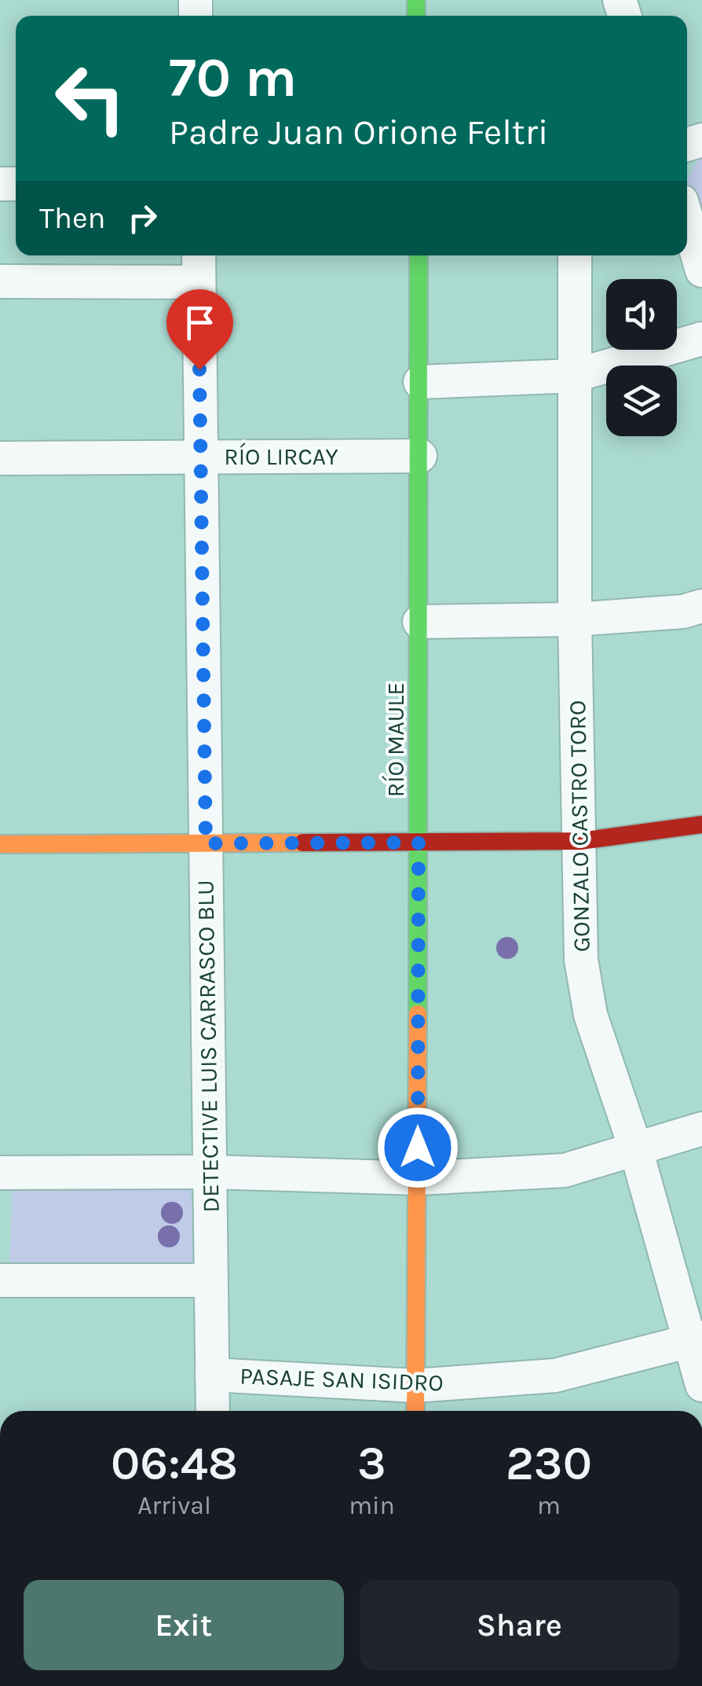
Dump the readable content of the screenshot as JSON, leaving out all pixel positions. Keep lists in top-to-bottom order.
{
  "streets": {
    "street": [
      "RÍO LIRCAY",
      "RÍO MAULE",
      "GONZALO CASTRO TORO",
      "DETECTIVE LUIS CARRASCO BLU",
      "PASAJE SAN ISIDRO"
    ]
  },
  "crossings": [
    ["RÍO LIRCAY", "RÍO MAULE"],
    ["RÍO LIRCAY", "DETECTIVE LUIS CARRASCO BLU"],
    ["RÍO MAULE", "PASAJE SAN ISIDRO"],
    ["GONZALO CASTRO TORO", "PASAJE SAN ISIDRO"],
    ["DETECTIVE LUIS CARRASCO BLU", "PASAJE SAN ISIDRO"]
  ],
  "page": {
    "turn": ["70 m", "Padre Juan Orione Feltri"],
    "then": "Then",
    "eta": [
      "06:48",
      "Arrival",
      "3",
      "min",
      "230",
      "m"
    ],
    "buttons": ["Exit", "Share"]
  }
}
